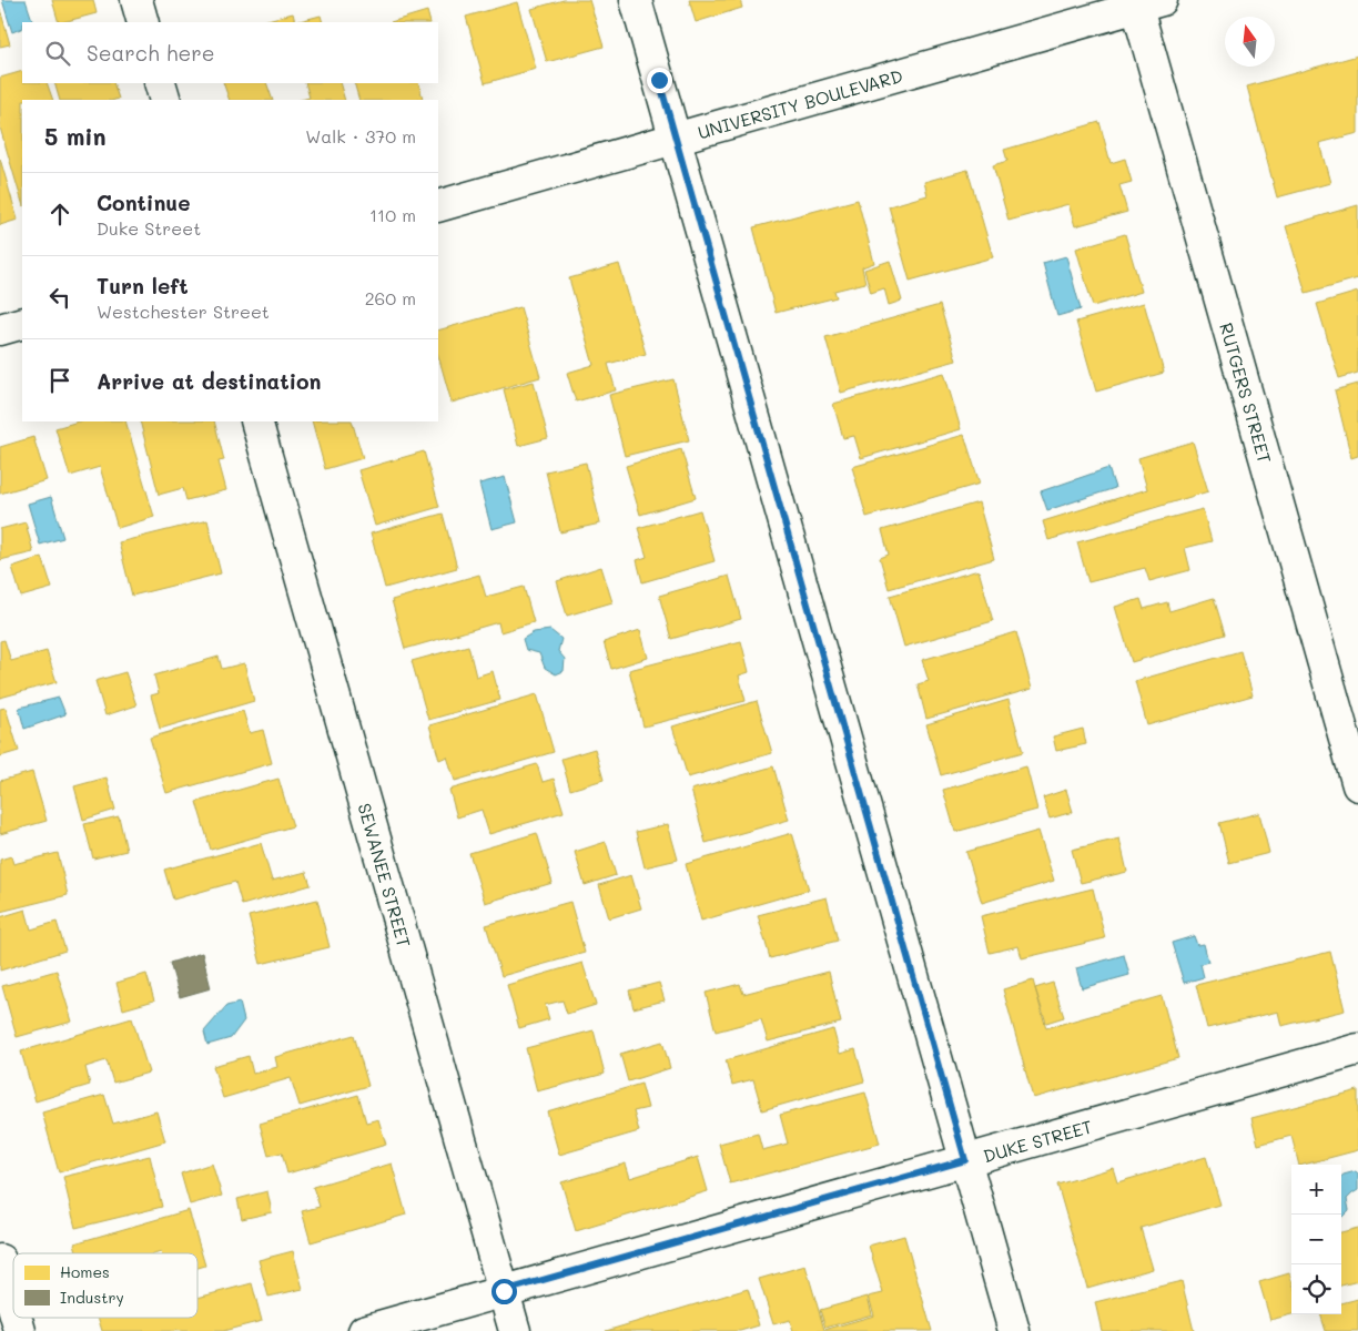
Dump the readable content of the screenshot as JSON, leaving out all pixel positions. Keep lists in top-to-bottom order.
{
  "streets": {
    "street": [
      "UNIVERSITY BOULEVARD",
      "RUTGERS STREET",
      "SEWANEE STREET",
      "DUKE STREET"
    ]
  },
  "crossings": [
    ["UNIVERSITY BOULEVARD", "RUTGERS STREET"],
    ["SEWANEE STREET", "DUKE STREET"]
  ],
  "legend": ["Homes", "Industry"],
  "north": "top",
  "page": {
    "search": "Search here",
    "heading": ["5 min", "Walk · 370 m"],
    "list": [
      ["Continue", "Duke Street", "110 m"],
      ["Turn left", "Westchester Street", "260 m"],
      "Arrive at destination"
    ],
    "map_buttons": ["+", "−"]
  }
}
